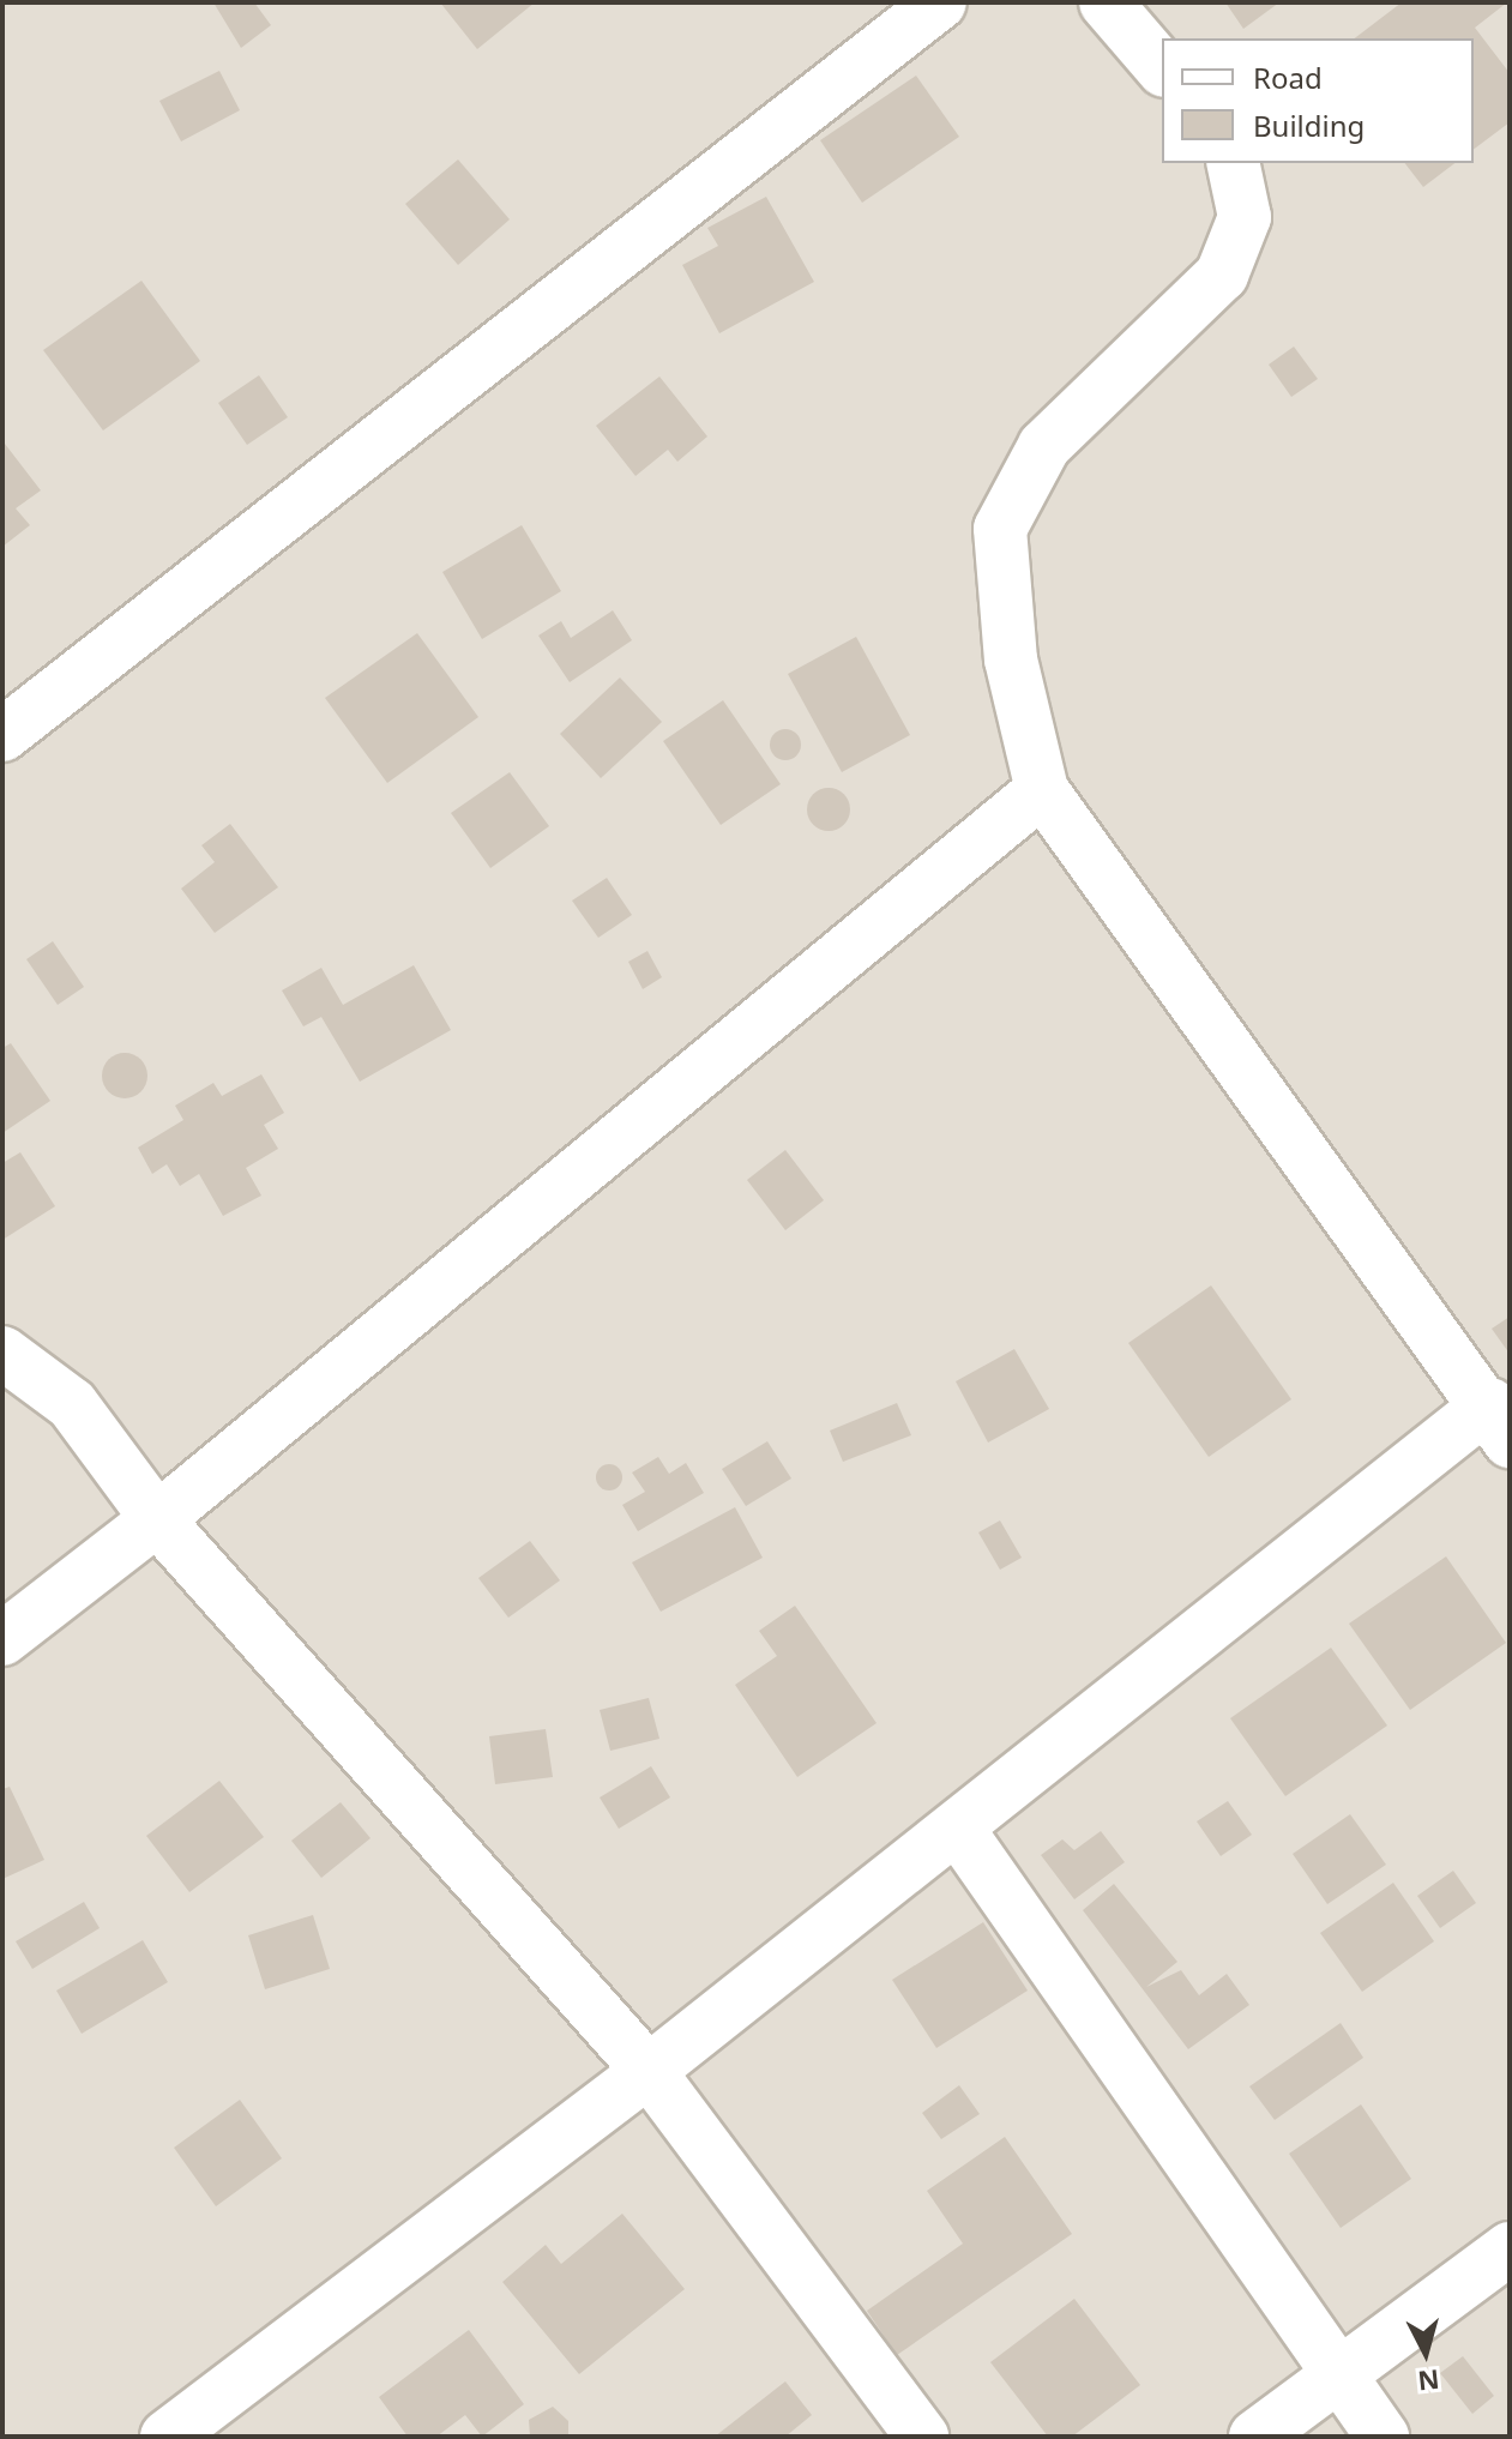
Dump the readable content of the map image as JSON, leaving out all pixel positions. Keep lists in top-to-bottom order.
{
  "legend": ["Road", "Building"],
  "north": "bottom"
}
